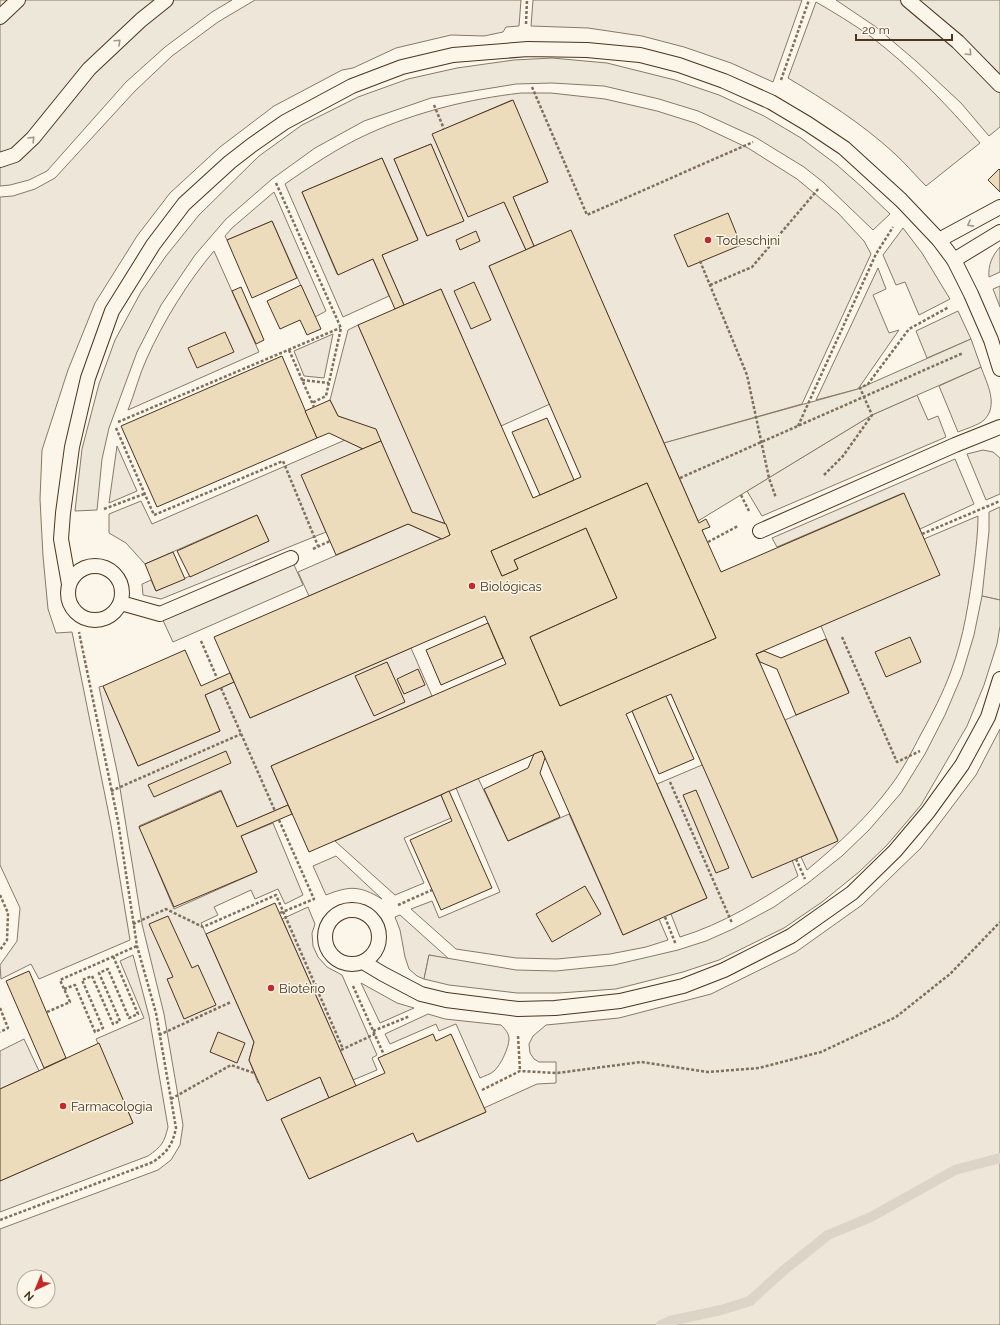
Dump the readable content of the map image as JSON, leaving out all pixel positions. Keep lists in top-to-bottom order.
{
  "places": [
    "Todeschini",
    "Biológicas",
    "Biotério",
    "Farmacologia"
  ],
  "scale_bar": "20 m",
  "north": "bottom left"
}
